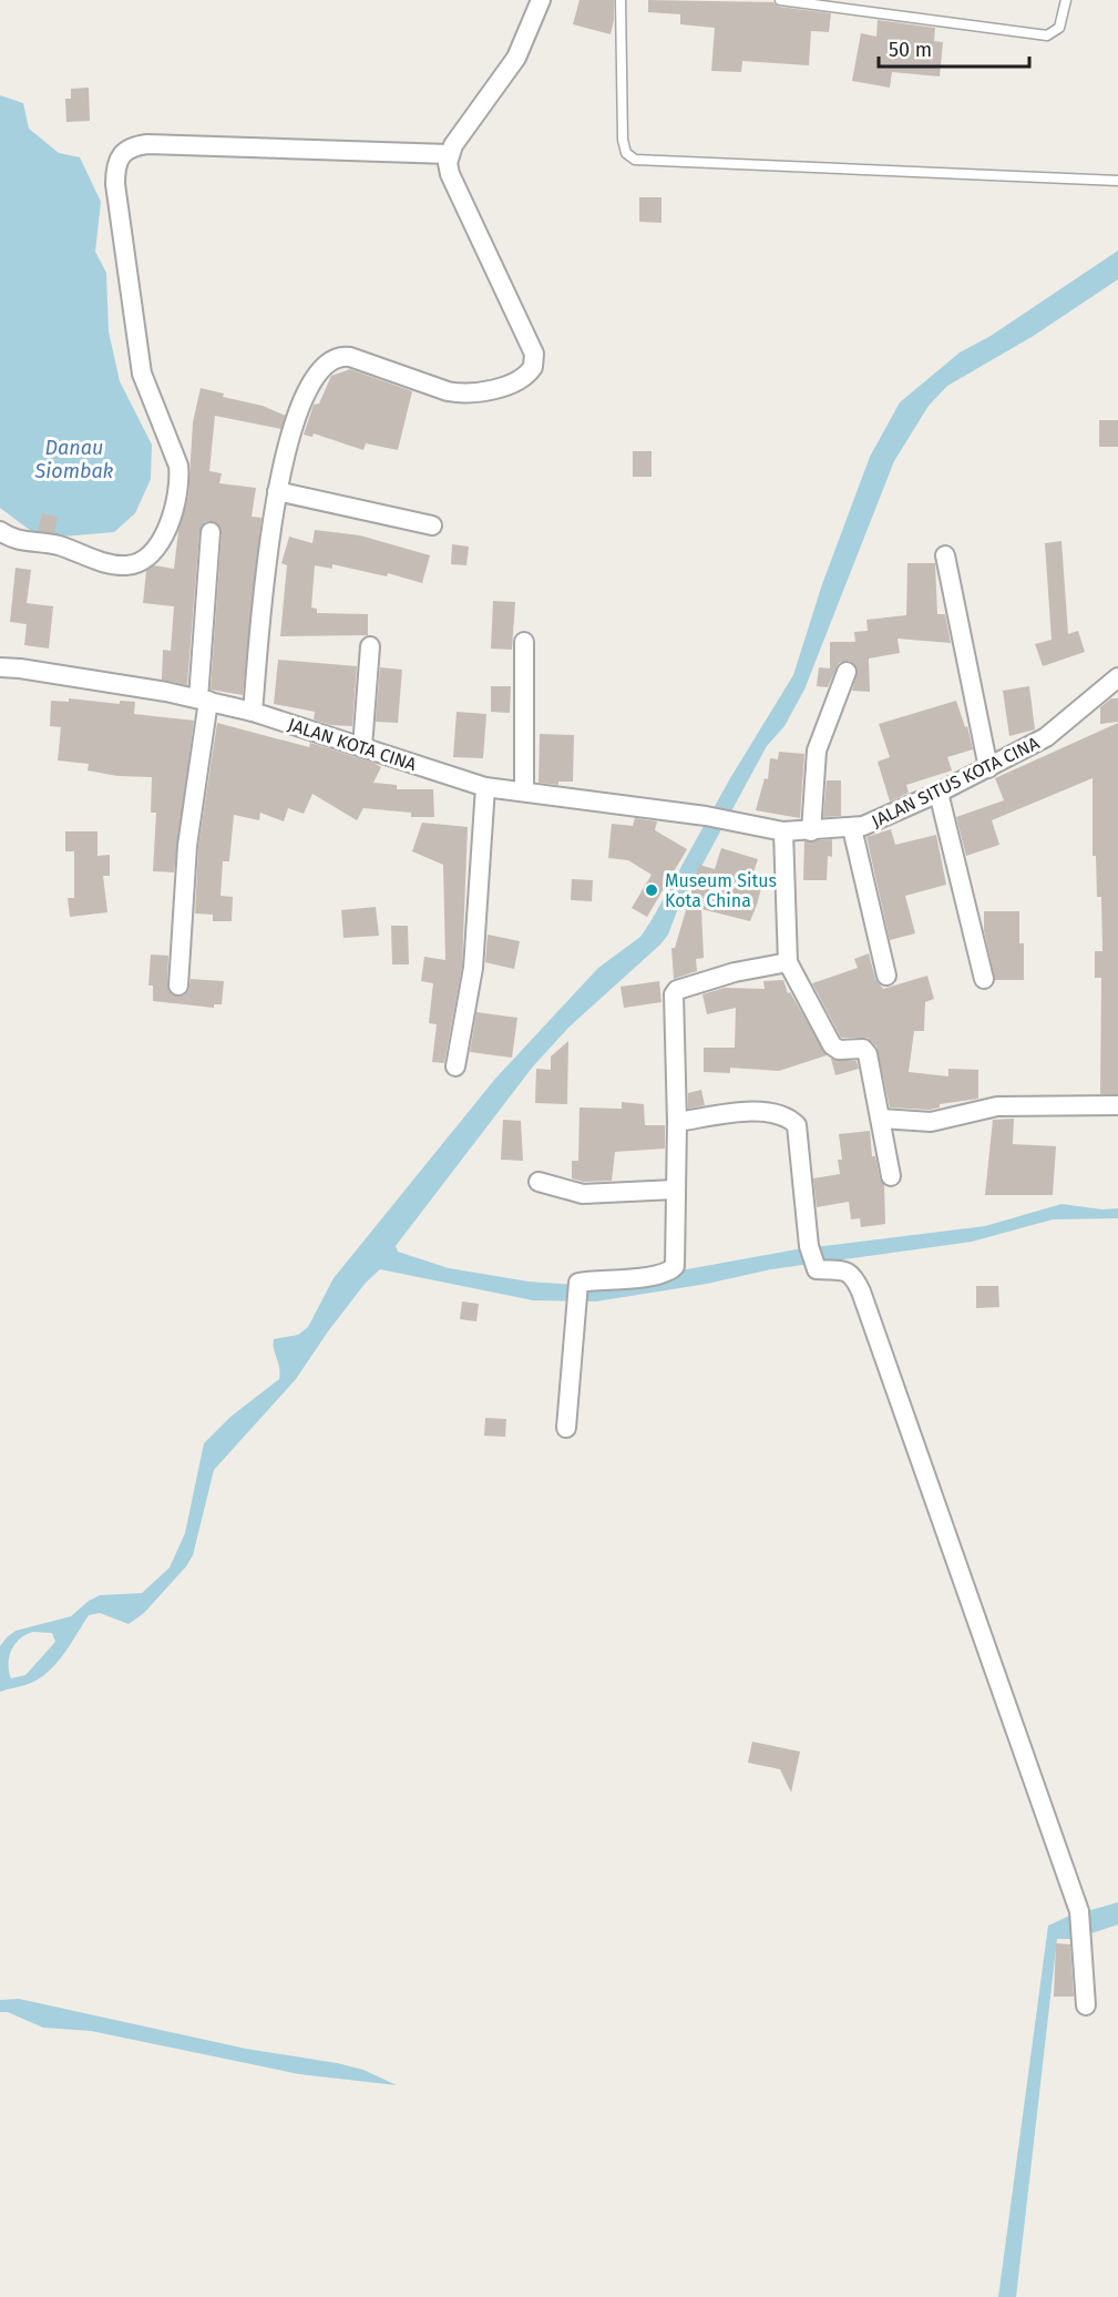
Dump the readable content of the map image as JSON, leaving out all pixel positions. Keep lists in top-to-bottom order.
{
  "streets": {
    "street": ["JALAN KOTA CINA", "JALAN SITUS KOTA CINA"]
  },
  "crossings": [
    ["JALAN KOTA CINA", "JALAN SITUS KOTA CINA"]
  ],
  "water": ["Danau Siombak"],
  "places": ["Museum Situs Kota China"],
  "scale_bar": "50 m"
}
